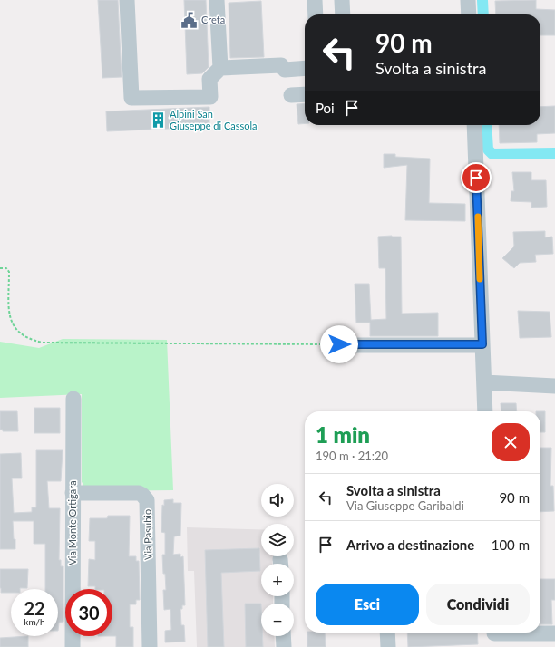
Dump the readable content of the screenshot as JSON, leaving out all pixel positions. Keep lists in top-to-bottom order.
{
  "streets": {
    "street": ["Via Monte Ortigara", "Via Pasubio"]
  },
  "crossings": [
    ["Via Monte Ortigara", "Via Pasubio"]
  ],
  "places": {
    "public building": ["Creta"],
    "building": ["Alpini San Giuseppe di Cassola"]
  },
  "page": {
    "turn": ["90 m", "Svolta a sinistra"],
    "then": "Poi",
    "heading": ["1 min", "190 m · 21:20"],
    "list": [
      {
        "name": "Svolta a sinistra",
        "note": "Via Giuseppe Garibaldi",
        "value": "90 m"
      },
      {
        "name": "Arrivo a destinazione",
        "value": "100 m"
      }
    ],
    "map_buttons": ["+", "−"],
    "buttons": ["Esci", "Condividi"],
    "speed": "22 km/h",
    "limit": "30"
  }
}
